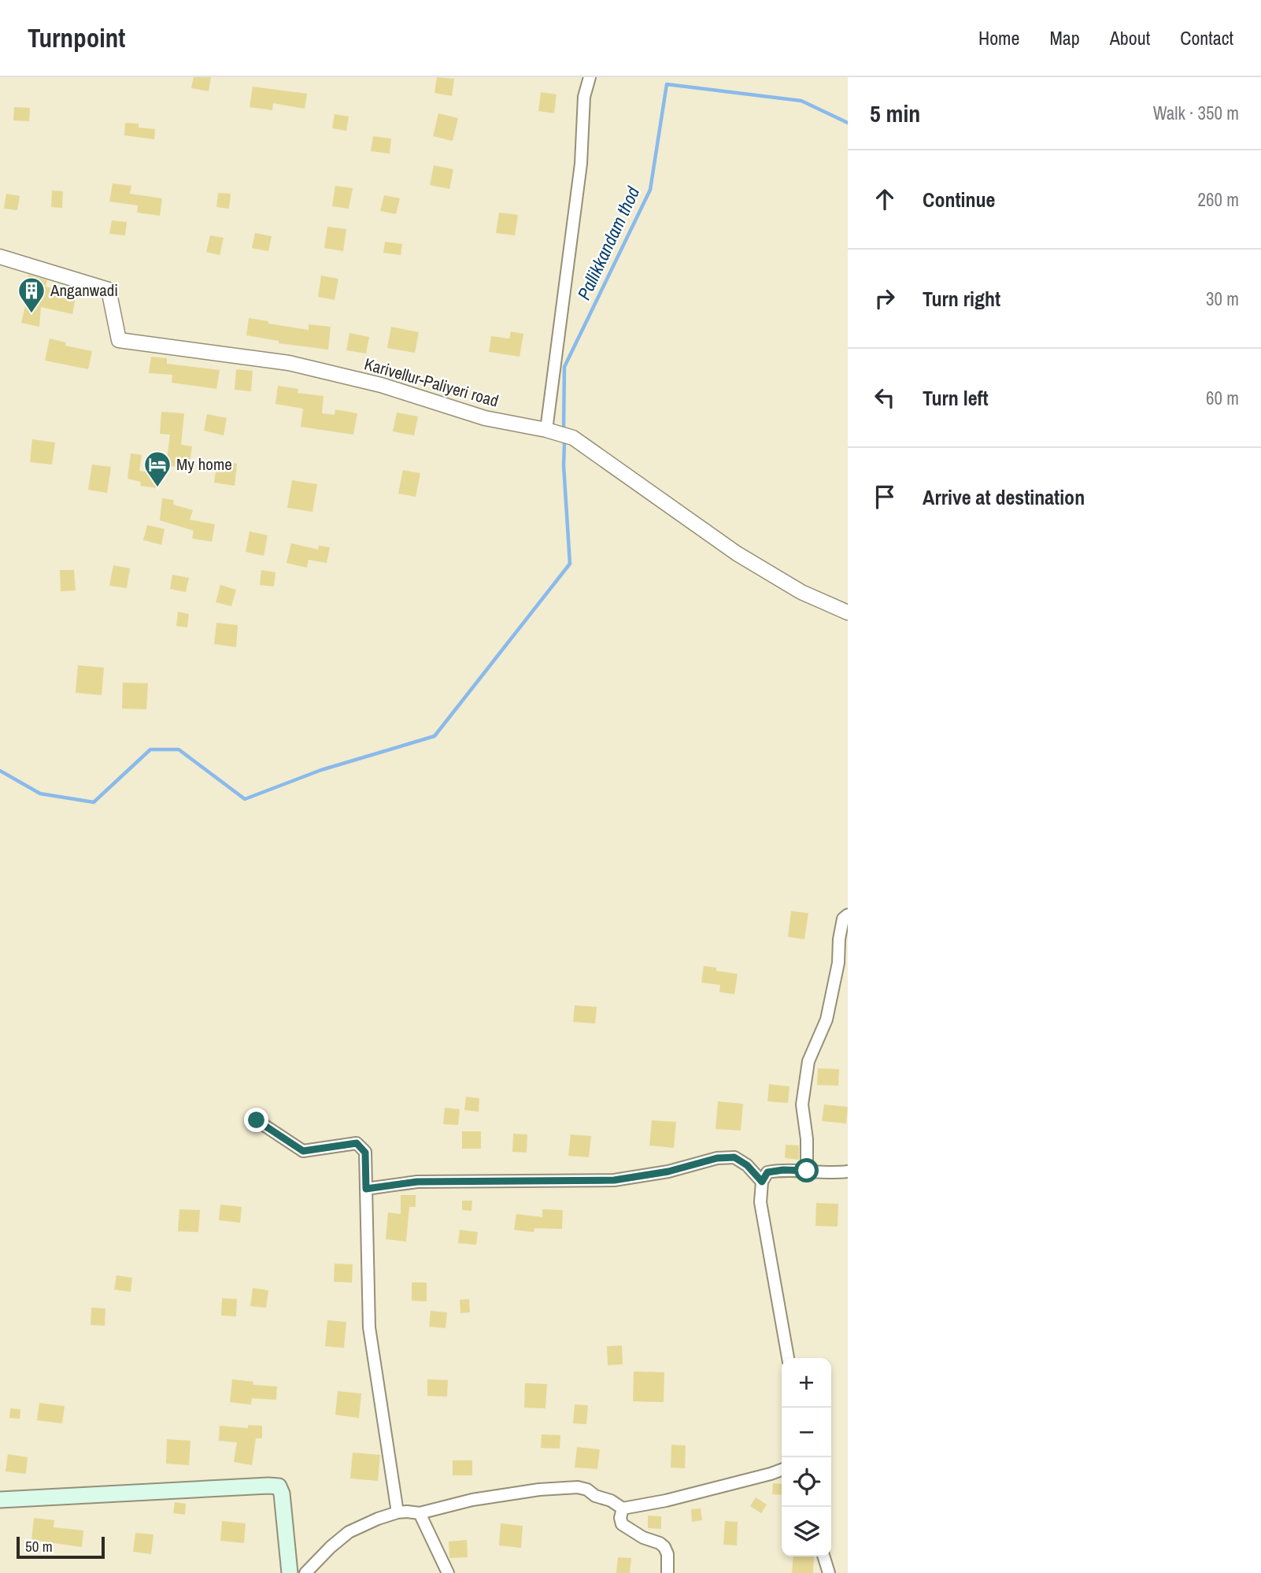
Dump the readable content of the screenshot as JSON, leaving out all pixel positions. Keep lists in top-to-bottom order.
{
  "streets": {
    "street": ["Karivellur-Paliyeri road"]
  },
  "water": ["Pallikkandam thod"],
  "places": {
    "building": ["Anganwadi"],
    "hotel": ["My home"]
  },
  "scale_bar": "50 m",
  "page": {
    "header": "Turnpoint",
    "nav": [
      "Home",
      "Map",
      "About",
      "Contact"
    ],
    "heading": ["5 min", "Walk · 350 m"],
    "list": [
      ["Continue", "260 m"],
      ["Turn right", "30 m"],
      ["Turn left", "60 m"],
      "Arrive at destination"
    ],
    "map_buttons": ["+", "−"],
    "scale": "50 m"
  }
}
